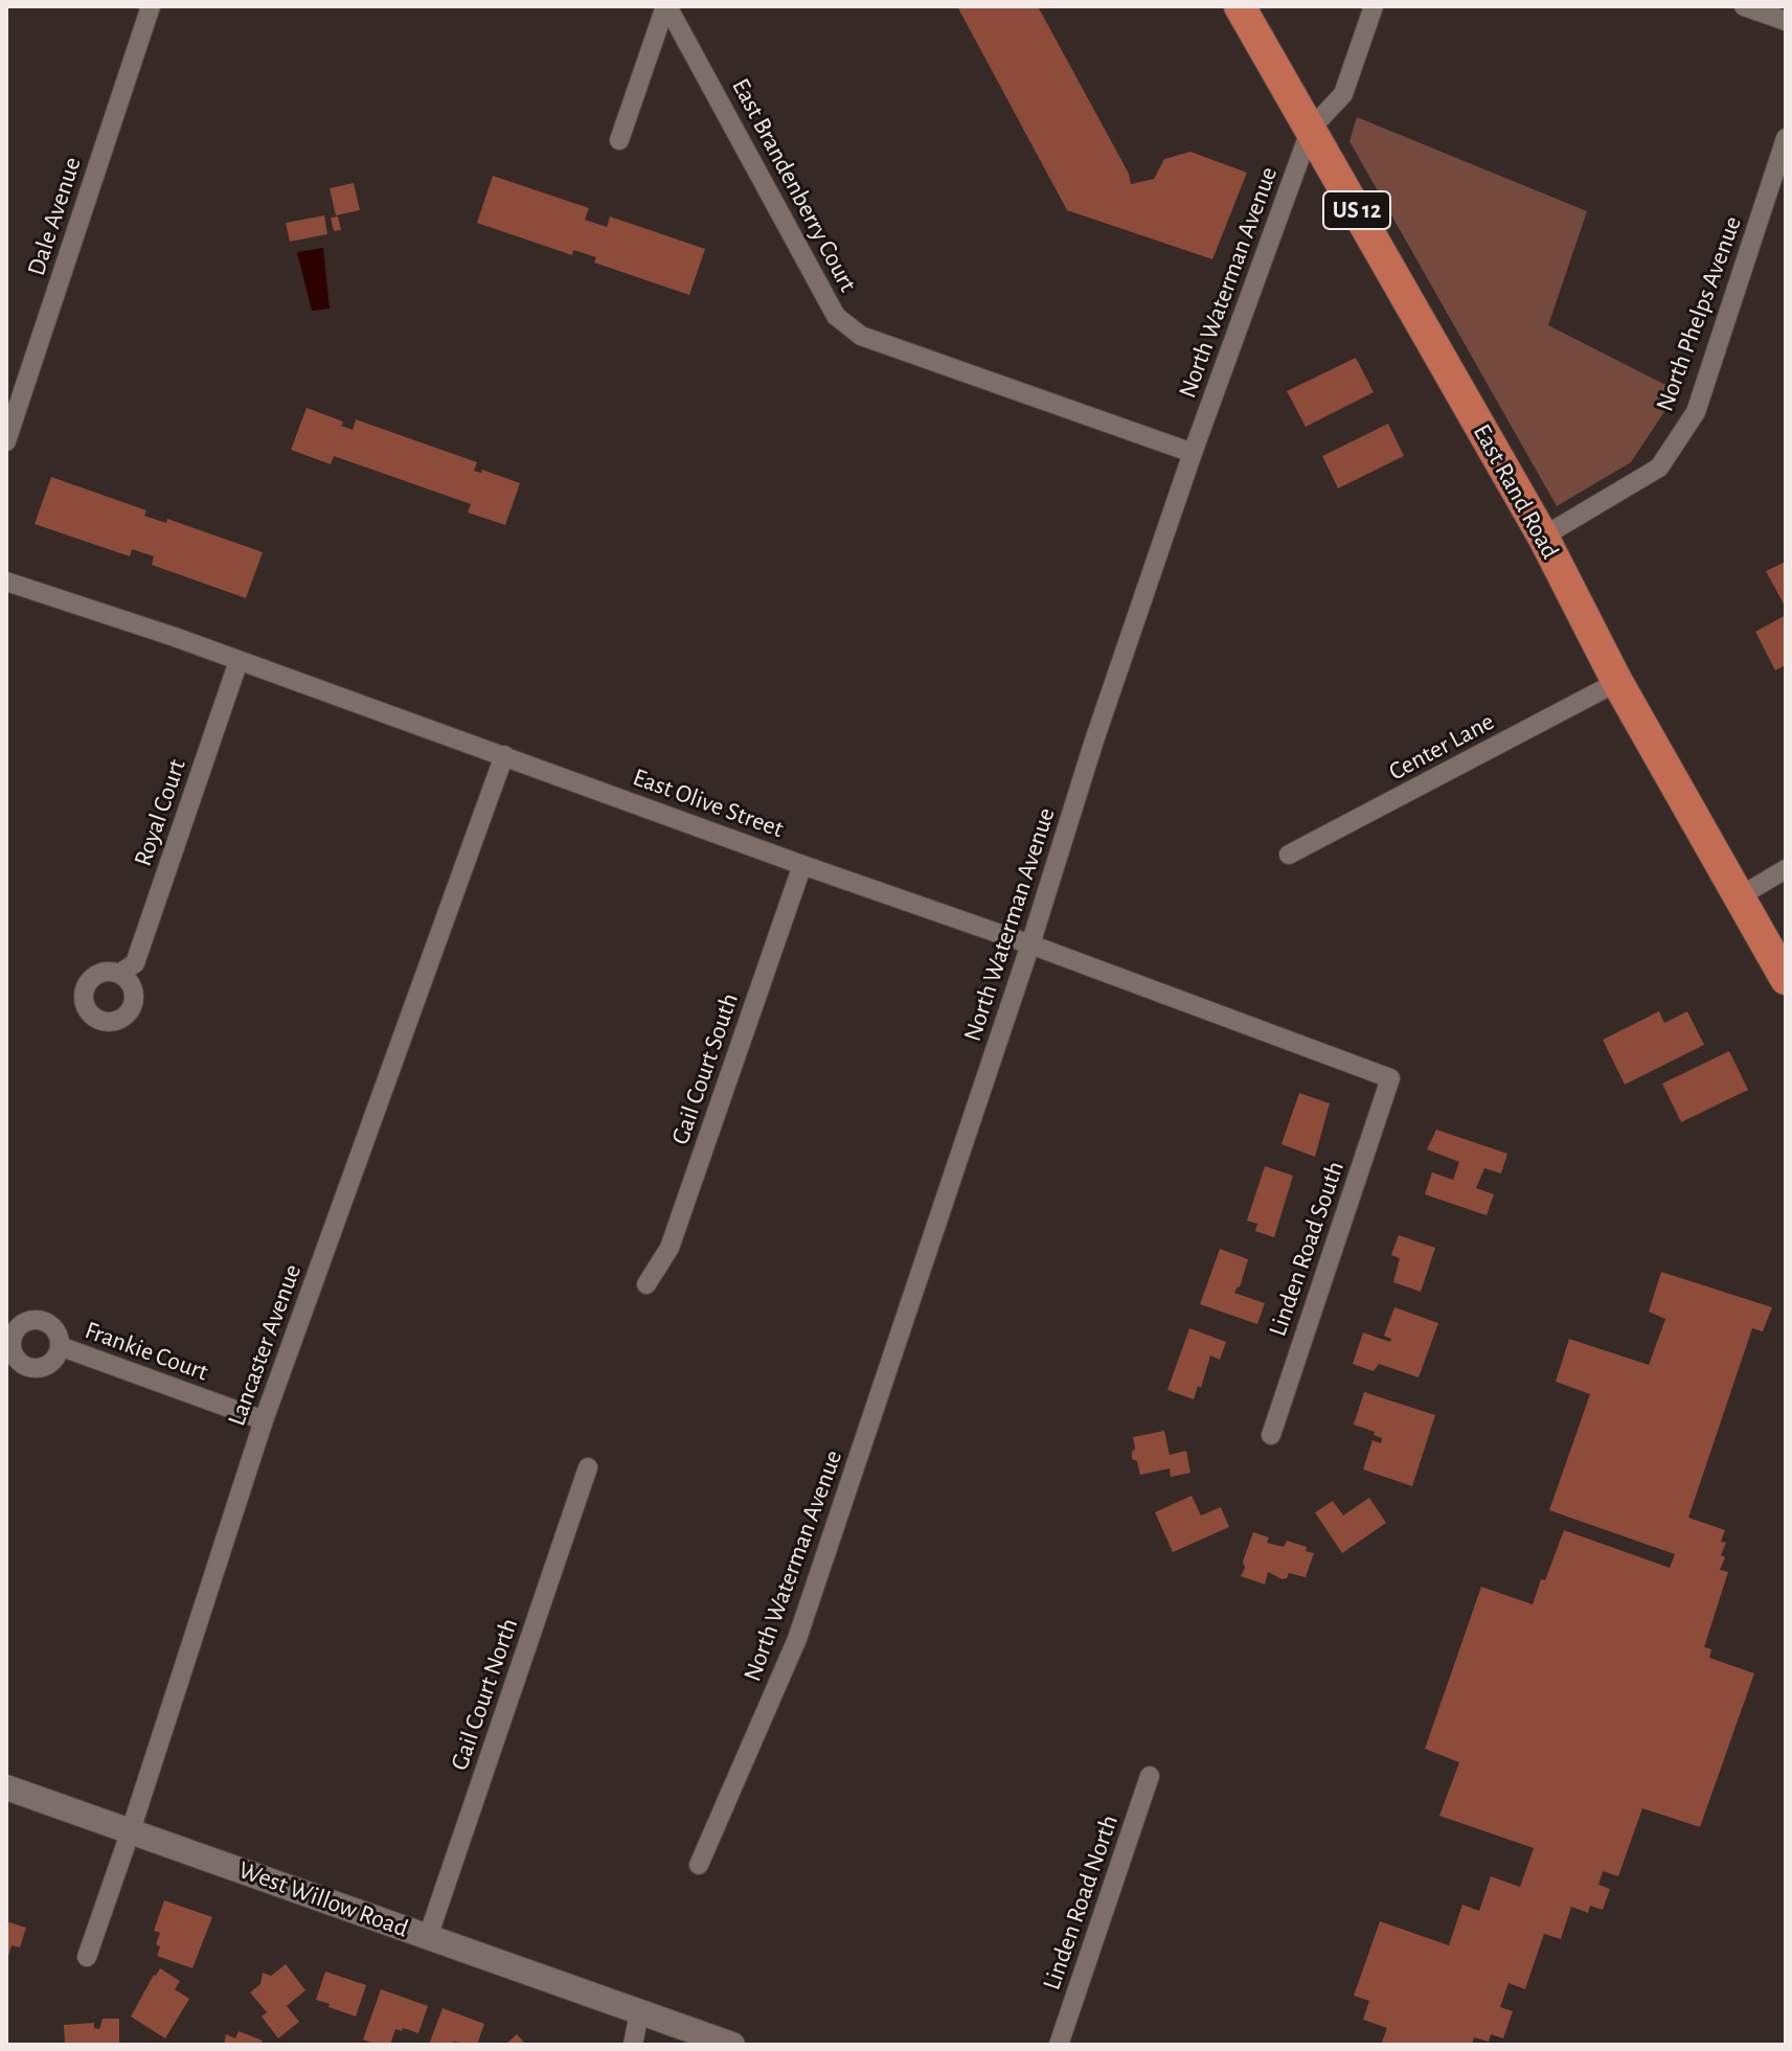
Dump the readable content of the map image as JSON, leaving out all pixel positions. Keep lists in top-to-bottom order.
{
  "streets": {
    "main road": ["US 12", "East Rand Road"],
    "street": [
      "East Brandenberry Court",
      "Dale Avenue",
      "North Waterman Avenue",
      "North Phelps Avenue",
      "Center Lane",
      "East Olive Street",
      "Royal Court",
      "Gail Court South",
      "Linden Road South",
      "Lancaster Avenue",
      "Frankie Court",
      "Gail Court North",
      "West Willow Road",
      "Linden Road North"
    ]
  },
  "crossings": [
    ["East Brandenberry Court", "North Waterman Avenue"],
    ["North Waterman Avenue", "East Rand Road"],
    ["North Waterman Avenue", "East Olive Street"],
    ["North Phelps Avenue", "East Rand Road"],
    ["East Rand Road", "Center Lane"],
    ["East Olive Street", "Royal Court"],
    ["East Olive Street", "Gail Court South"],
    ["East Olive Street", "Linden Road South"],
    ["East Olive Street", "Lancaster Avenue"],
    ["Lancaster Avenue", "Frankie Court"],
    ["Lancaster Avenue", "West Willow Road"],
    ["Gail Court North", "West Willow Road"]
  ]
}
